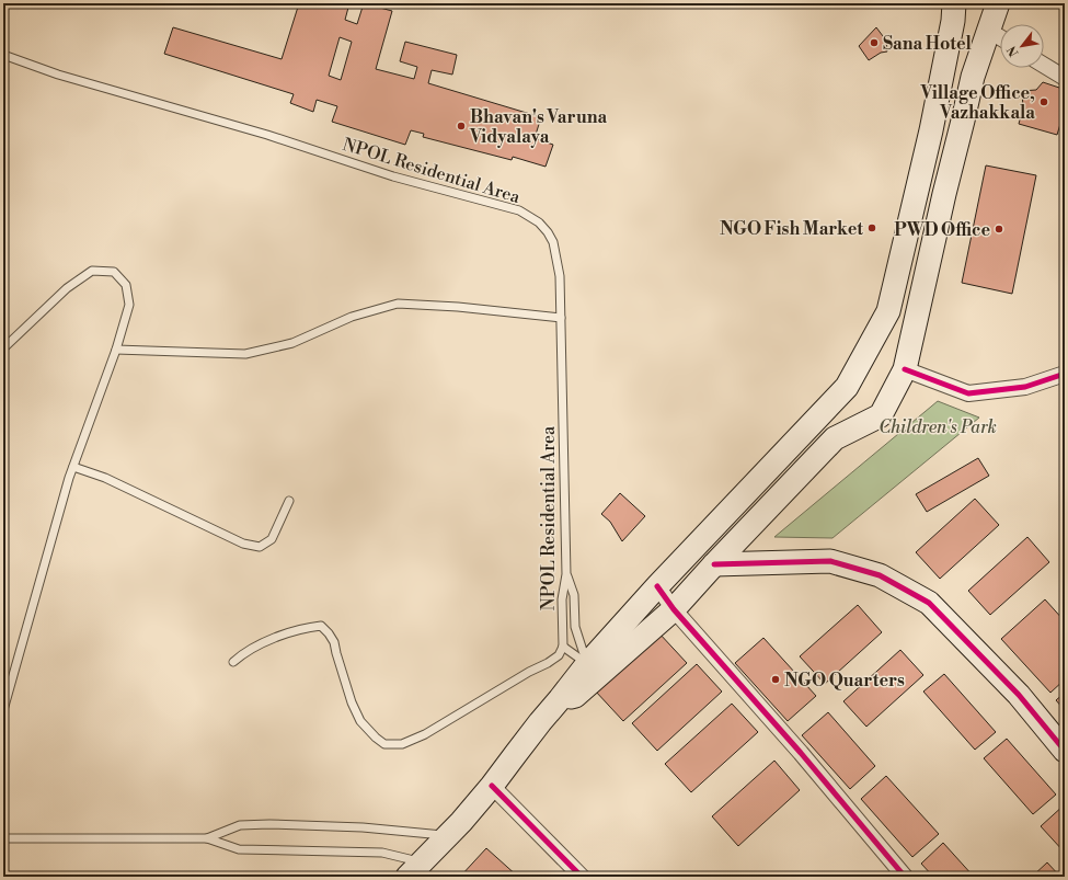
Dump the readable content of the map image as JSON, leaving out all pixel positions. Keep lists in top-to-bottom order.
{
  "streets": {
    "lane": ["NPOL Residential Area"]
  },
  "parks": ["Children's Park"],
  "places": [
    "Sana Hotel",
    "Village Office, Vazhakkala",
    "Bhavan's Varuna Vidyalaya",
    "NGO Fish Market",
    "PWD Office",
    "NGO Quarters"
  ],
  "north": "bottom left"
}
